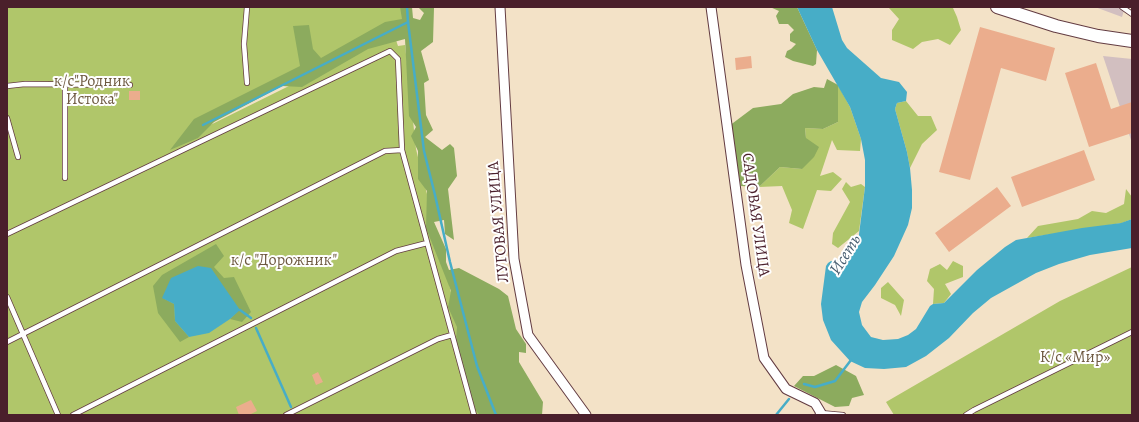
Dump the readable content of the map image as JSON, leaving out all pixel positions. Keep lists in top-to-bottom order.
{
  "streets": {
    "street": ["САДОВАЯ УЛИЦА", "ЛУГОВАЯ УЛИЦА"]
  },
  "water": ["Исеть"],
  "parks": ["к/с\"Родник Истока\"", "к/с \"Дорожник\"", "К/с «Мир»"]
}
